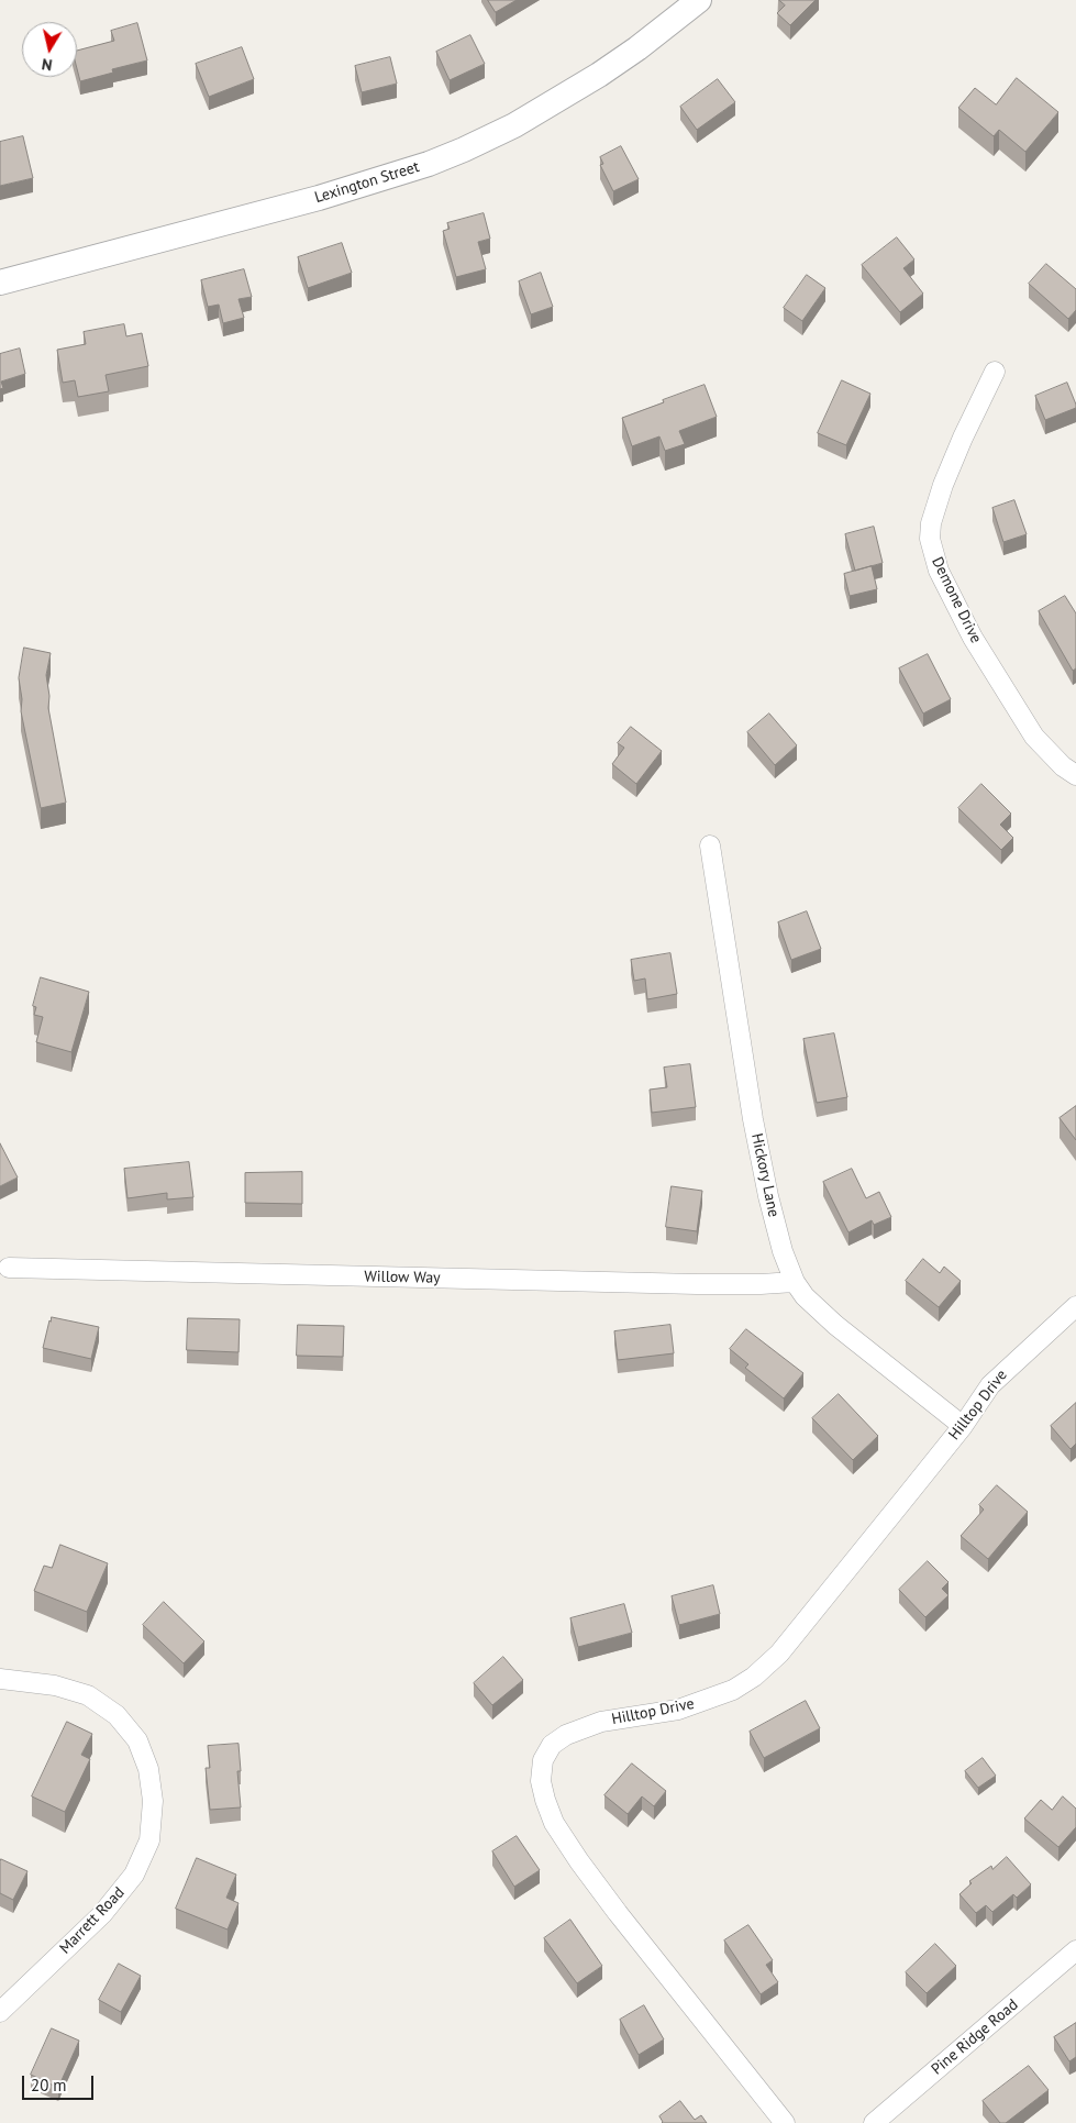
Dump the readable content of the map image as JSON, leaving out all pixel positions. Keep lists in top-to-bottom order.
{
  "streets": {
    "street": [
      "Lexington Street",
      "Demone Drive",
      "Hickory Lane",
      "Willow Way",
      "Hilltop Drive",
      "Marrett Road",
      "Pine Ridge Road"
    ]
  },
  "crossings": [
    ["Hickory Lane", "Willow Way"],
    ["Hickory Lane", "Hilltop Drive"]
  ],
  "scale_bar": "20 m",
  "north": "bottom"
}
